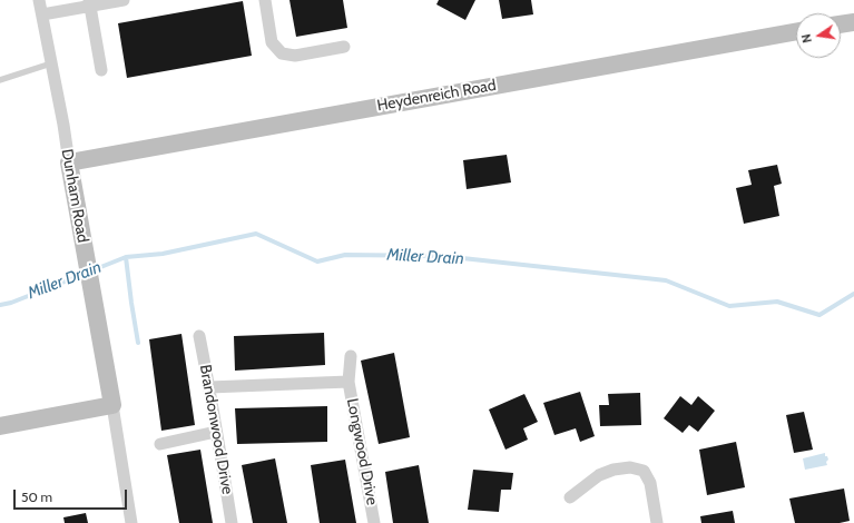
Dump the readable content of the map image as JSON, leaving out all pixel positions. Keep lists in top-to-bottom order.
{
  "streets": {
    "street": [
      "Heydenreich Road",
      "Dunham Road",
      "Brandonwood Drive",
      "Longwood Drive"
    ]
  },
  "crossings": [
    ["Heydenreich Road", "Dunham Road"],
    ["Brandonwood Drive", "Longwood Drive"]
  ],
  "water": ["Miller Drain"],
  "scale_bar": "50 m",
  "north": "left"
}
